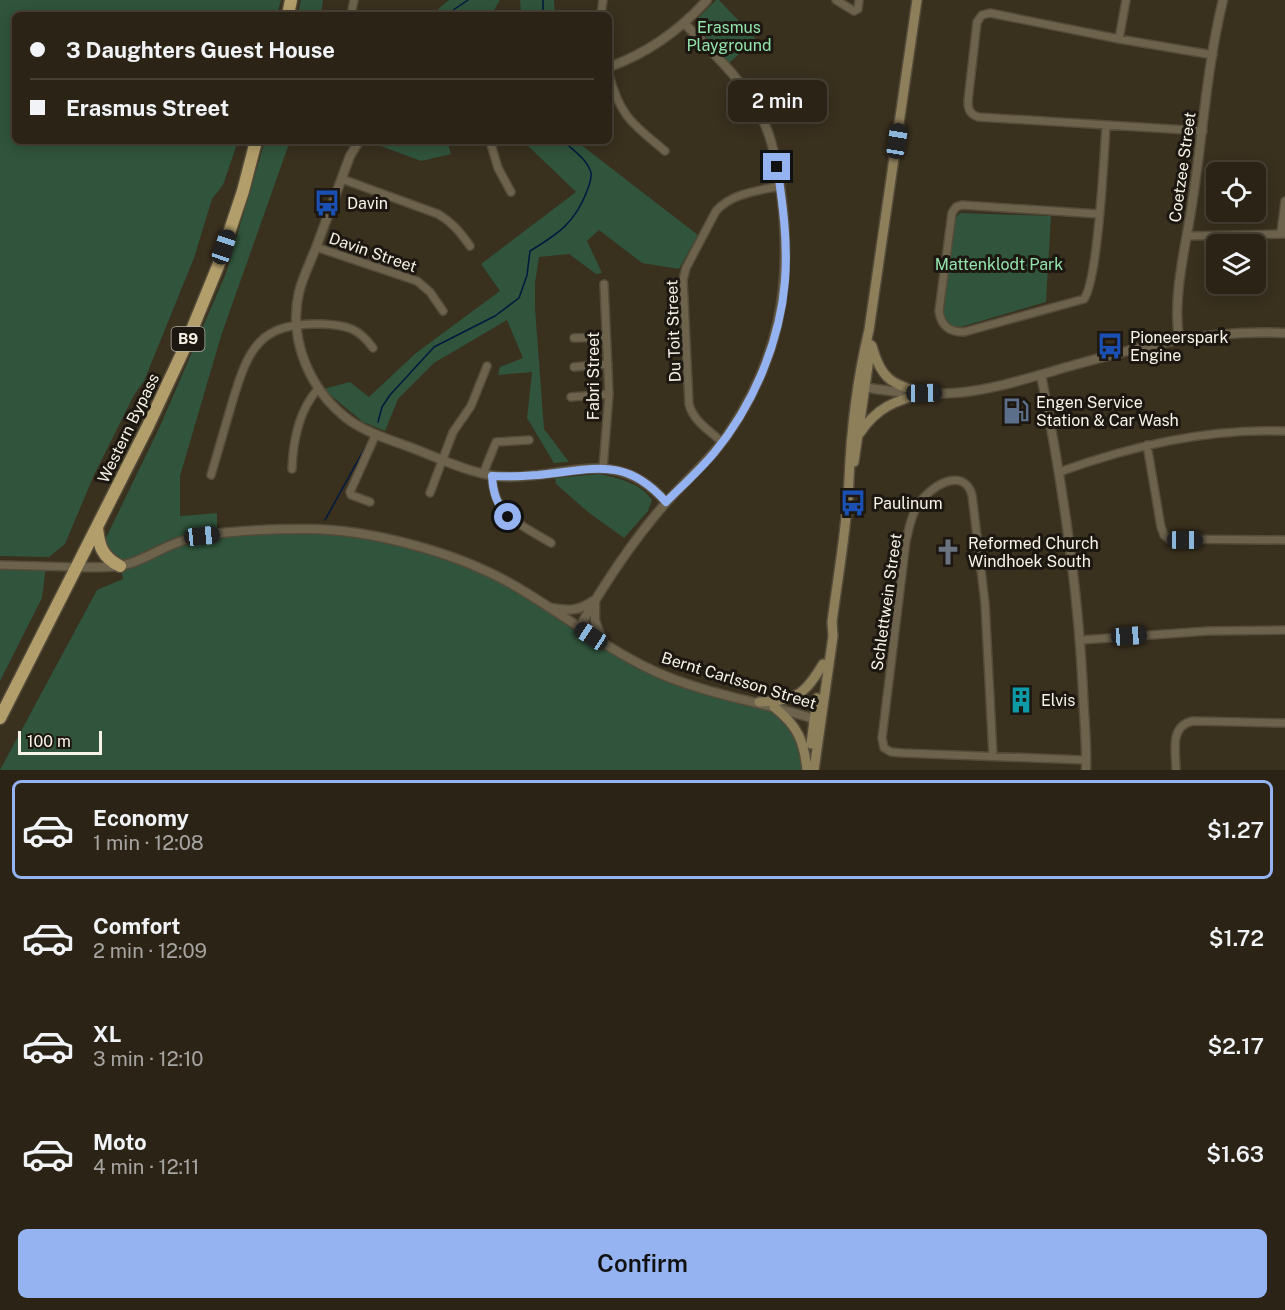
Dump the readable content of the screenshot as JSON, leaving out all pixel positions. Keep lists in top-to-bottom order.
{
  "streets": {
    "highway": ["B9", "Western Bypass"],
    "street": [
      "Coetzee Street",
      "Davin Street",
      "Du Toit Street",
      "Fabri Street",
      "Schlettwein Street",
      "Bernt Carlsson Street"
    ]
  },
  "crossings": [
    ["Western Bypass", "Bernt Carlsson Street"]
  ],
  "parks": ["Erasmus Playground", "Mattenklodt Park"],
  "places": {
    "bus stop": ["Davin", "Pioneerspark Engine", "Paulinum"],
    "fuel station": ["Engen Service Station & Car Wash"],
    "church": ["Reformed Church Windhoek South"],
    "building": ["Elvis"]
  },
  "scale_bar": "100 m",
  "page": {
    "banner": ["3 Daughters Guest House", "Erasmus Street"],
    "bubble": "2 min",
    "scale": "100 m",
    "list": [
      {
        "name": "Economy",
        "note": "1 min · 12:08",
        "value": "$1.27"
      },
      {
        "name": "Comfort",
        "note": "2 min · 12:09",
        "value": "$1.72"
      },
      {
        "name": "XL",
        "note": "3 min · 12:10",
        "value": "$2.17"
      },
      {
        "name": "Moto",
        "note": "4 min · 12:11",
        "value": "$1.63"
      }
    ],
    "buttons": "Confirm"
  }
}
